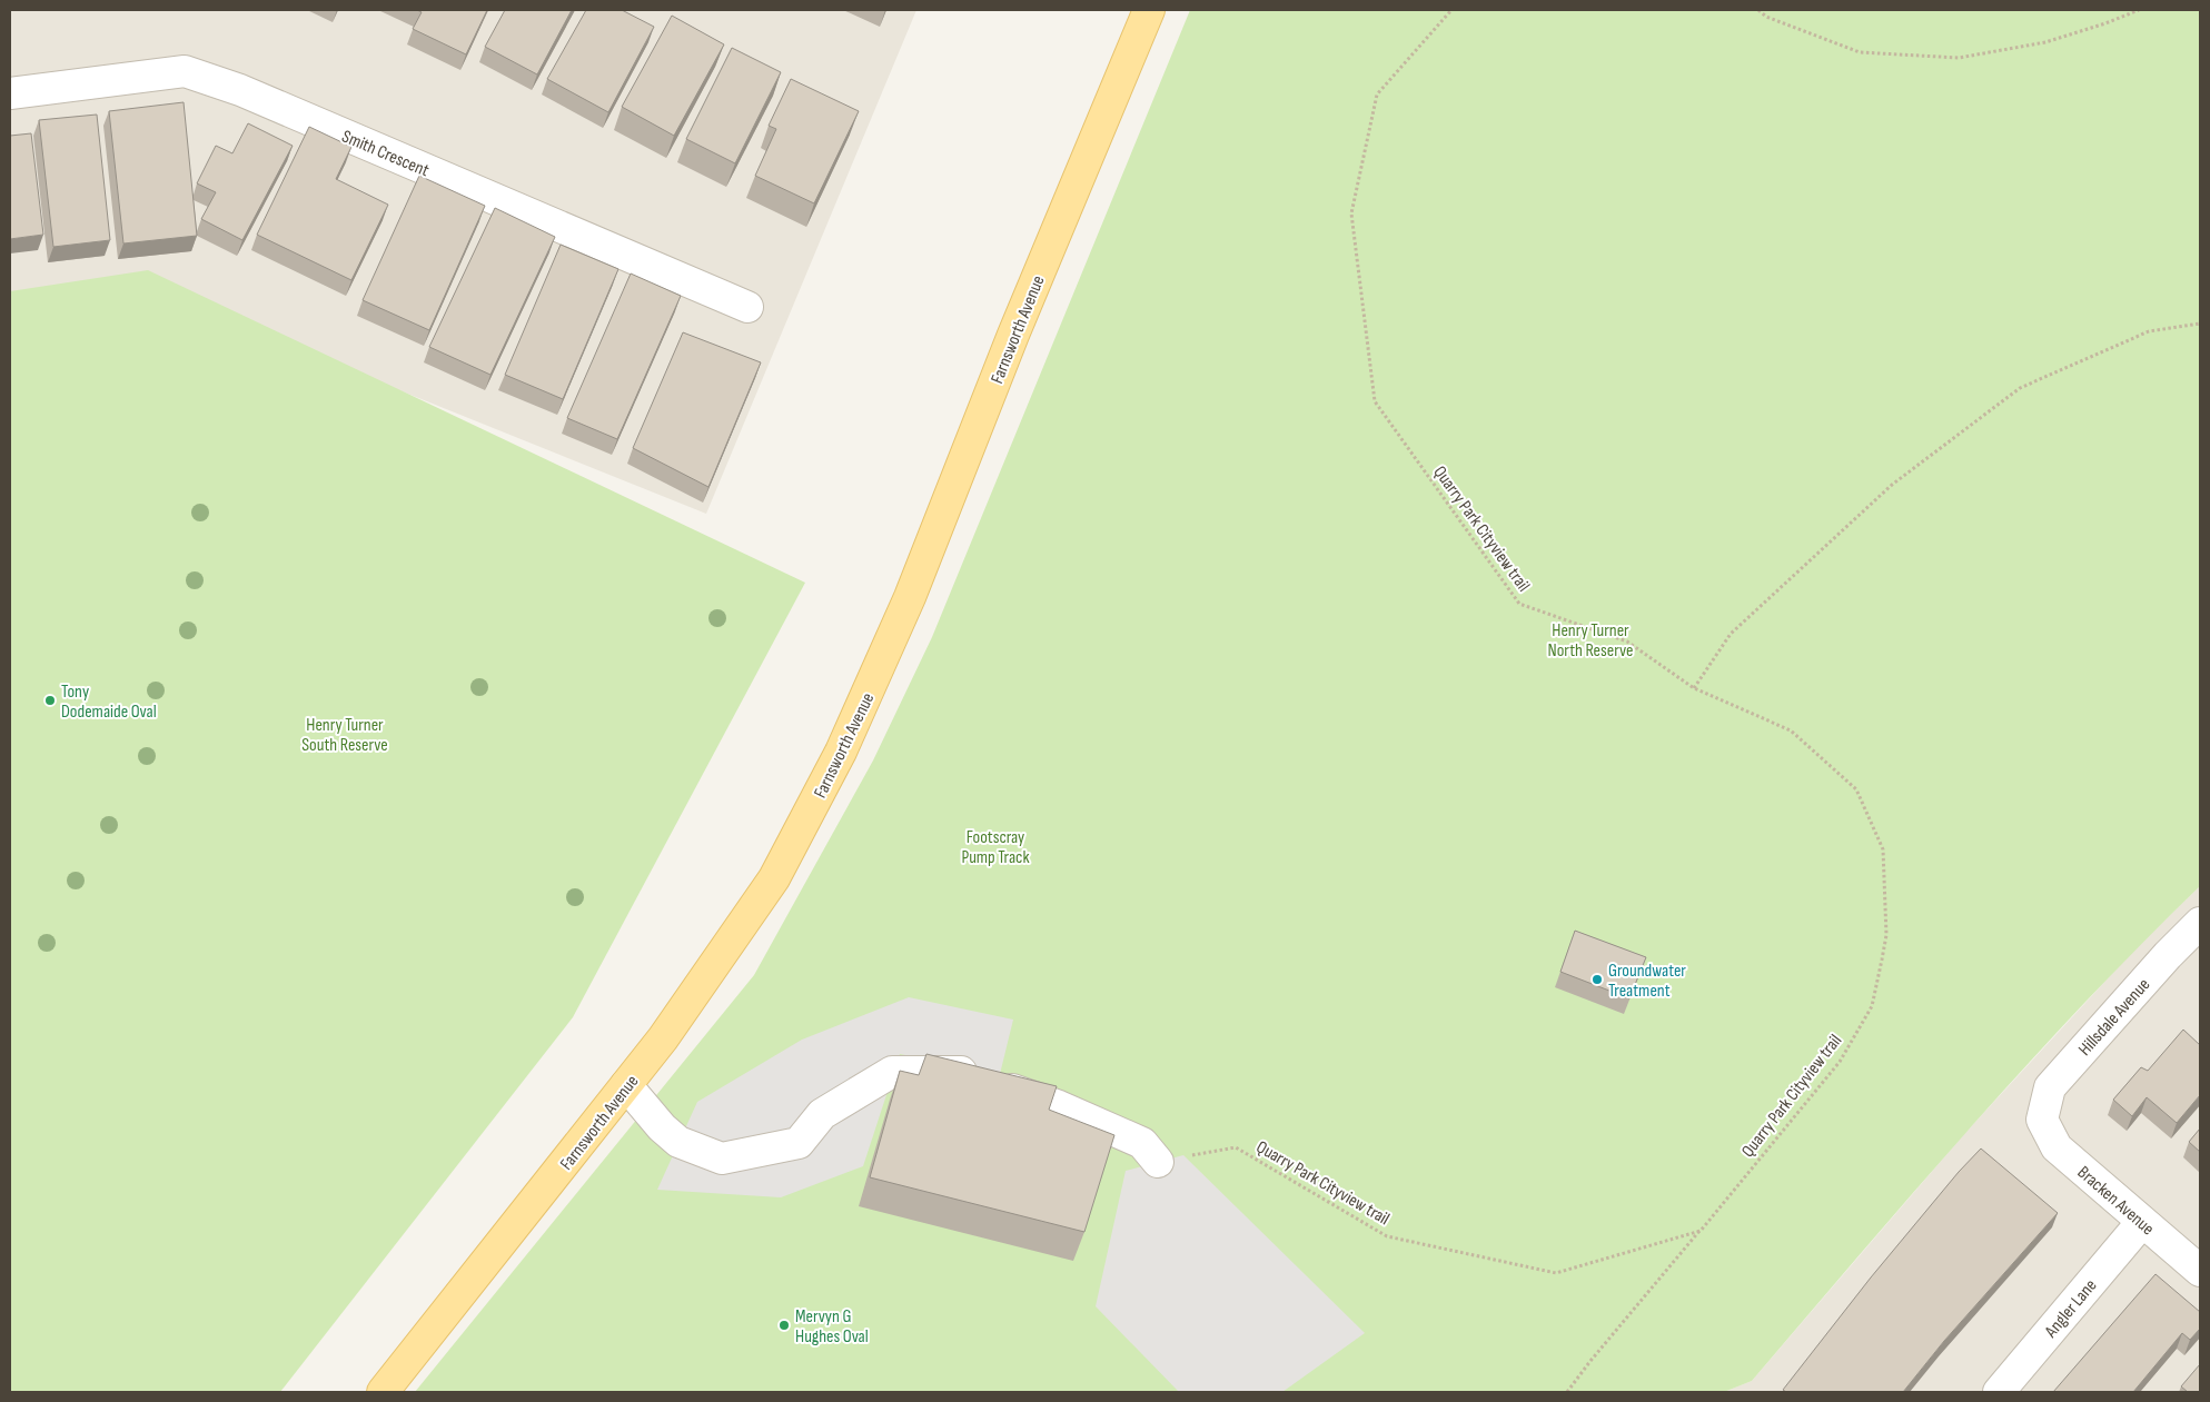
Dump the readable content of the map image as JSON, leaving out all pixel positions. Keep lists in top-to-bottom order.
{
  "streets": {
    "main road": ["Farnsworth Avenue"],
    "street": [
      "Smith Crescent",
      "Hillsdale Avenue",
      "Bracken Avenue",
      "Angler Lane"
    ],
    "path": ["Quarry Park Cityview trail"]
  },
  "crossings": [
    ["Hillsdale Avenue", "Bracken Avenue"],
    ["Bracken Avenue", "Angler Lane"]
  ],
  "parks": ["Henry Turner North Reserve", "Henry Turner South Reserve", "Footscray Pump Track"],
  "places": ["Tony Dodemaide Oval", "Groundwater Treatment", "Mervyn G Hughes Oval"]
}
